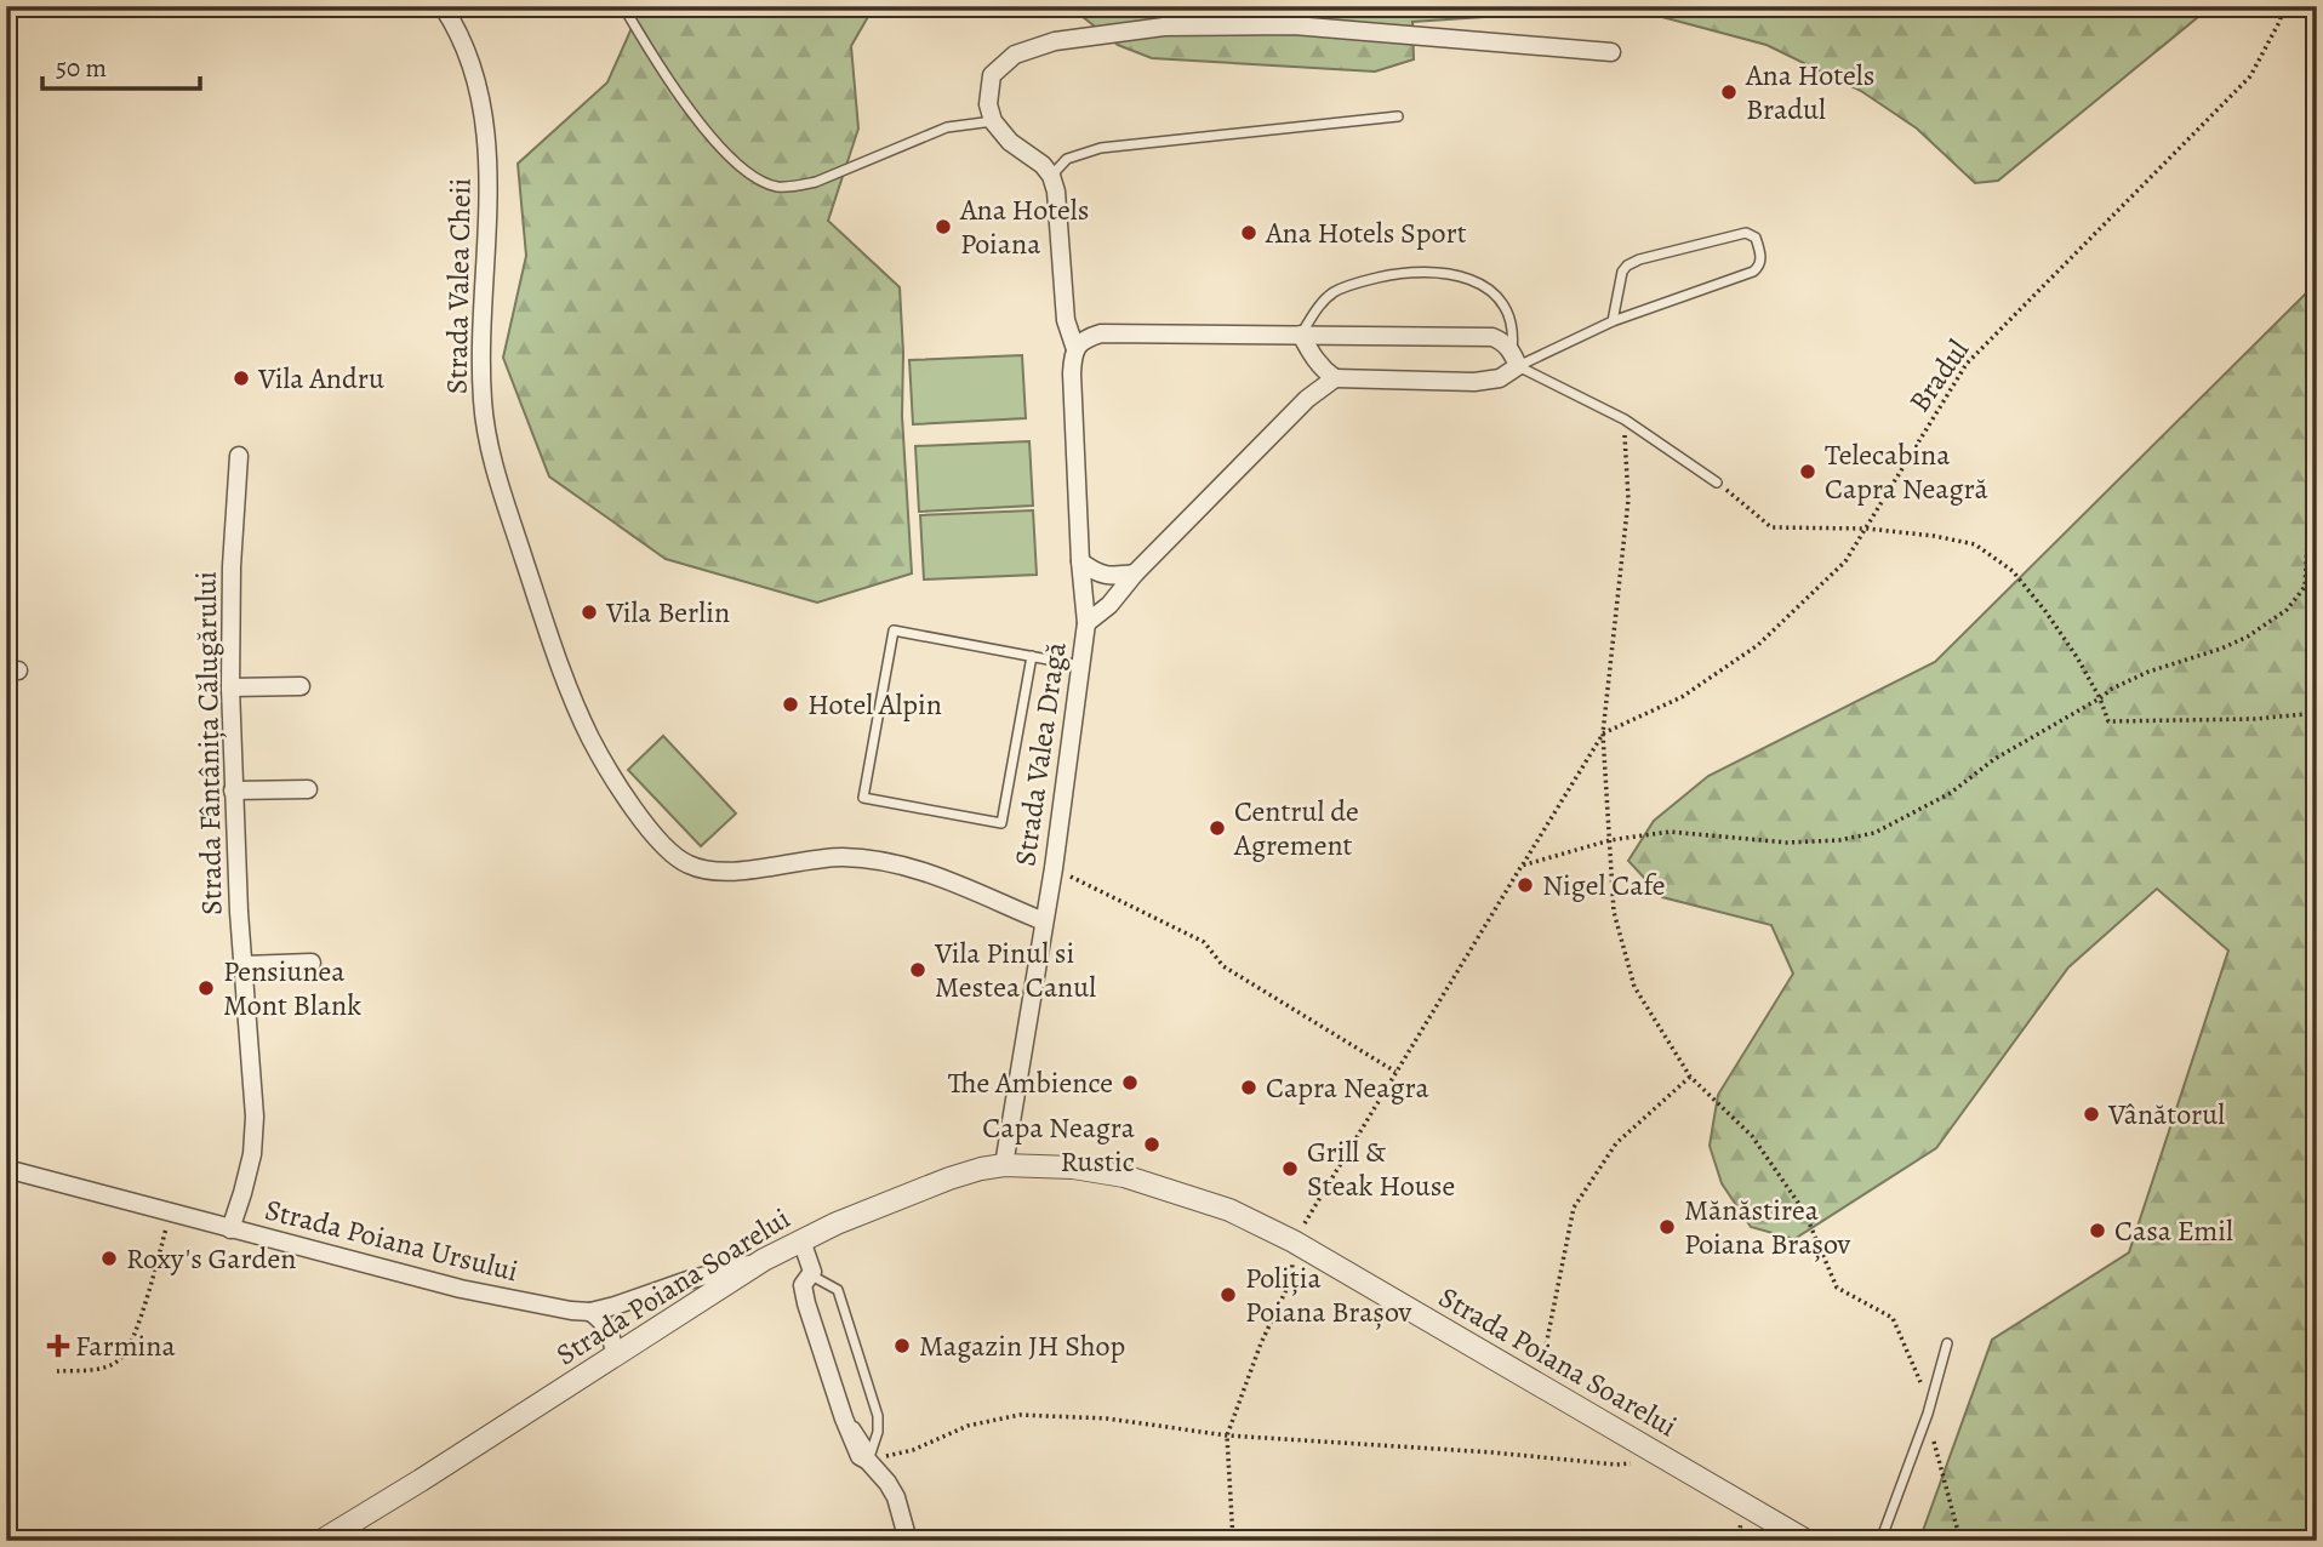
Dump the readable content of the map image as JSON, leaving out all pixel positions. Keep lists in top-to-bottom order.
{
  "streets": {
    "street": [
      "Strada Valea Cheii",
      "Strada Fântânița Călugărului",
      "Strada Valea Dragă",
      "Strada Poiana Ursului",
      "Strada Poiana Soarelui"
    ],
    "path": ["Bradul"]
  },
  "crossings": [
    ["Strada Valea Cheii", "Strada Valea Dragă"],
    ["Strada Fântânița Călugărului", "Strada Poiana Ursului"],
    ["Strada Valea Dragă", "Strada Poiana Soarelui"],
    ["Strada Poiana Ursului", "Strada Poiana Soarelui"]
  ],
  "places": {
    "other": [
      "Ana Hotels Bradul",
      "Ana Hotels Poiana",
      "Ana Hotels Sport",
      "Vila Andru",
      "Telecabina Capra Neagră",
      "Vila Berlin",
      "Hotel Alpin",
      "Centrul de Agrement",
      "Nigel Cafe",
      "Vila Pinul si Mestea Canul",
      "Pensiunea Mont Blank",
      "The Ambience",
      "Capra Neagra",
      "Vânătorul",
      "Capa Neagra Rustic",
      "Grill & Steak House",
      "Mănăstirea Poiana Brașov",
      "Casa Emil",
      "Roxy's Garden",
      "Poliția Poiana Brașov",
      "Magazin JH Shop"
    ],
    "health": ["Farmina"]
  },
  "scale_bar": "50 m"
}
